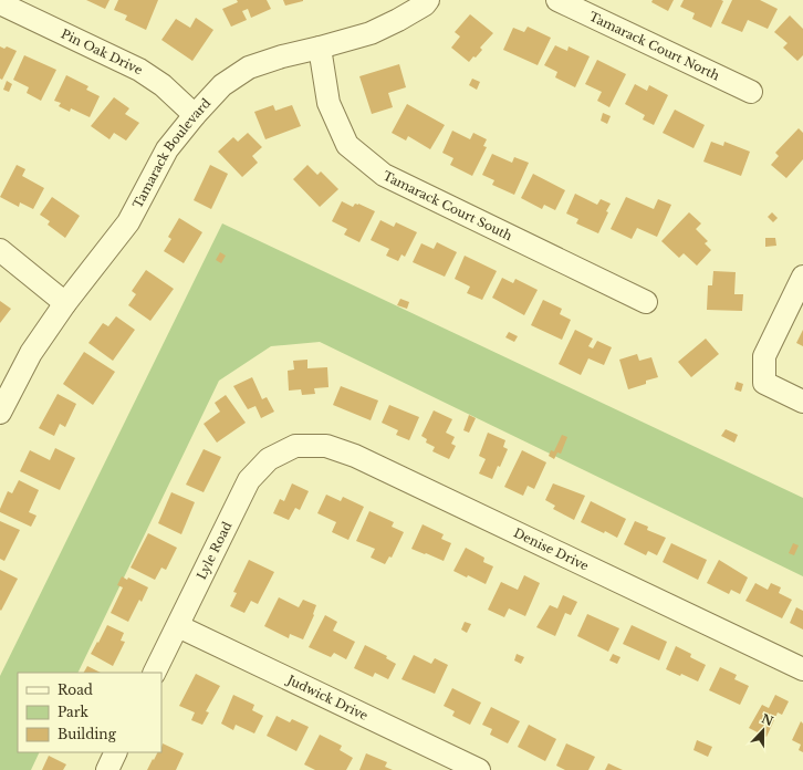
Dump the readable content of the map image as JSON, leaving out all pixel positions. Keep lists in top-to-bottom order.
{
  "streets": {
    "street": [
      "Tamarack Court North",
      "Pin Oak Drive",
      "Tamarack Boulevard",
      "Tamarack Court South",
      "Denise Drive",
      "Lyle Road",
      "Judwick Drive"
    ]
  },
  "crossings": [
    ["Pin Oak Drive", "Tamarack Boulevard"],
    ["Tamarack Boulevard", "Tamarack Court South"],
    ["Denise Drive", "Lyle Road"],
    ["Lyle Road", "Judwick Drive"]
  ],
  "legend": ["Road", "Park", "Building"],
  "north": "top"
}
